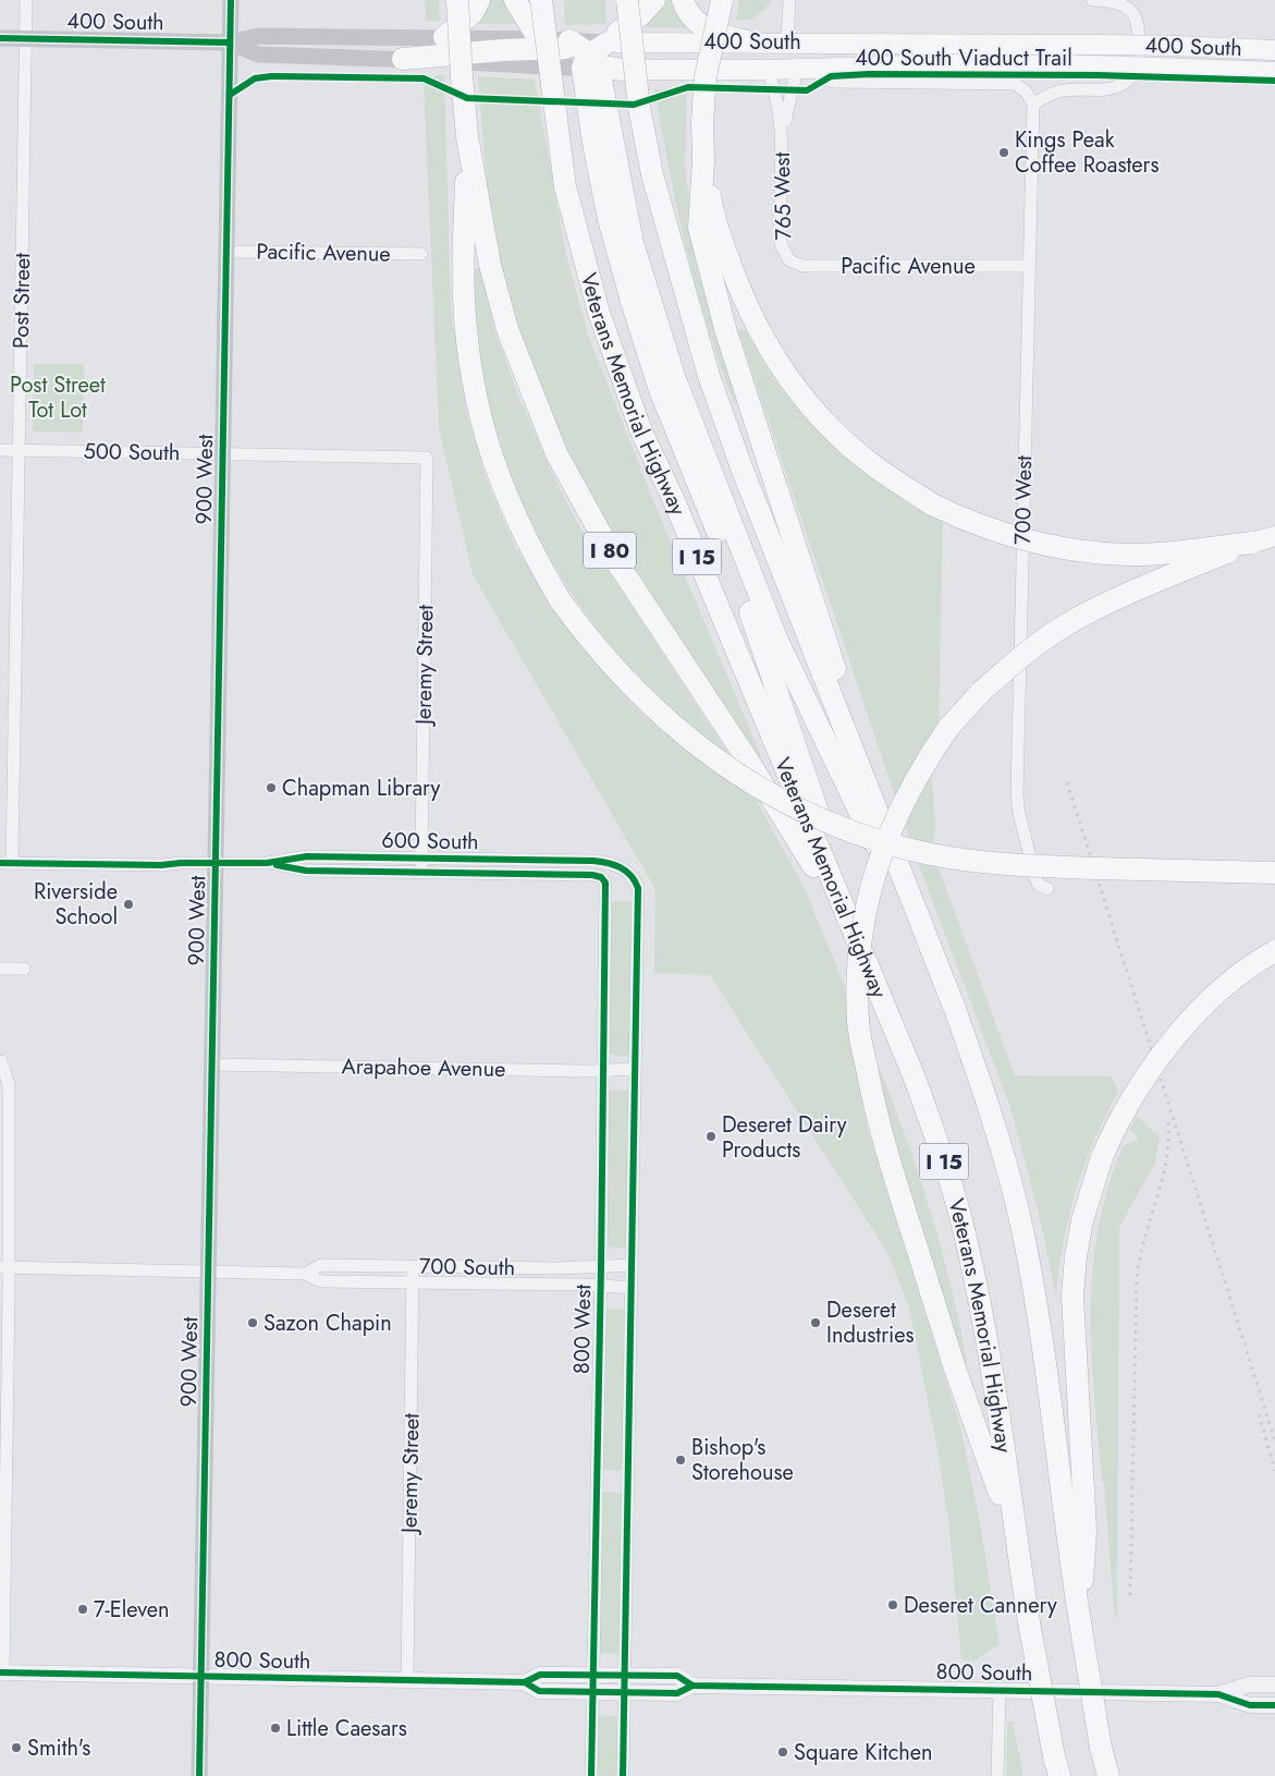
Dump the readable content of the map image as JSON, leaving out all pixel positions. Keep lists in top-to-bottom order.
{
  "streets": {
    "highway": ["Veterans Memorial Highway", "I 80", "I 15"],
    "main road": ["400 South", "900 West"],
    "street": [
      "765 West",
      "Pacific Avenue",
      "Post Street",
      "500 South",
      "700 West",
      "Jeremy Street",
      "600 South",
      "Arapahoe Avenue",
      "700 South",
      "800 West",
      "800 South"
    ],
    "cycle path": ["400 South Viaduct Trail"]
  },
  "crossings": [
    ["400 South", "765 West"],
    ["400 South", "Post Street"],
    ["400 South", "900 West"],
    ["400 South", "700 West"],
    ["765 West", "Pacific Avenue"],
    ["Pacific Avenue", "900 West"],
    ["Pacific Avenue", "700 West"],
    ["Post Street", "500 South"],
    ["Post Street", "600 South"],
    ["Veterans Memorial Highway", "I 80"],
    ["500 South", "900 West"],
    ["500 South", "Jeremy Street"],
    ["900 West", "600 South"],
    ["900 West", "Arapahoe Avenue"],
    ["900 West", "700 South"],
    ["900 West", "800 South"],
    ["Jeremy Street", "600 South"],
    ["Jeremy Street", "700 South"],
    ["Jeremy Street", "800 South"],
    ["600 South", "Arapahoe Avenue"],
    ["600 South", "800 West"],
    ["Arapahoe Avenue", "800 West"],
    ["700 South", "800 West"],
    ["800 West", "800 South"]
  ],
  "parks": ["Post Street Tot Lot"],
  "places": [
    "Kings Peak Coffee Roasters",
    "Chapman Library",
    "Riverside School",
    "Deseret Dairy Products",
    "Sazon Chapin",
    "Deseret Industries",
    "Bishop's Storehouse",
    "Deseret Cannery",
    "7-Eleven",
    "Little Caesars",
    "Smith's",
    "Square Kitchen"
  ]
}
